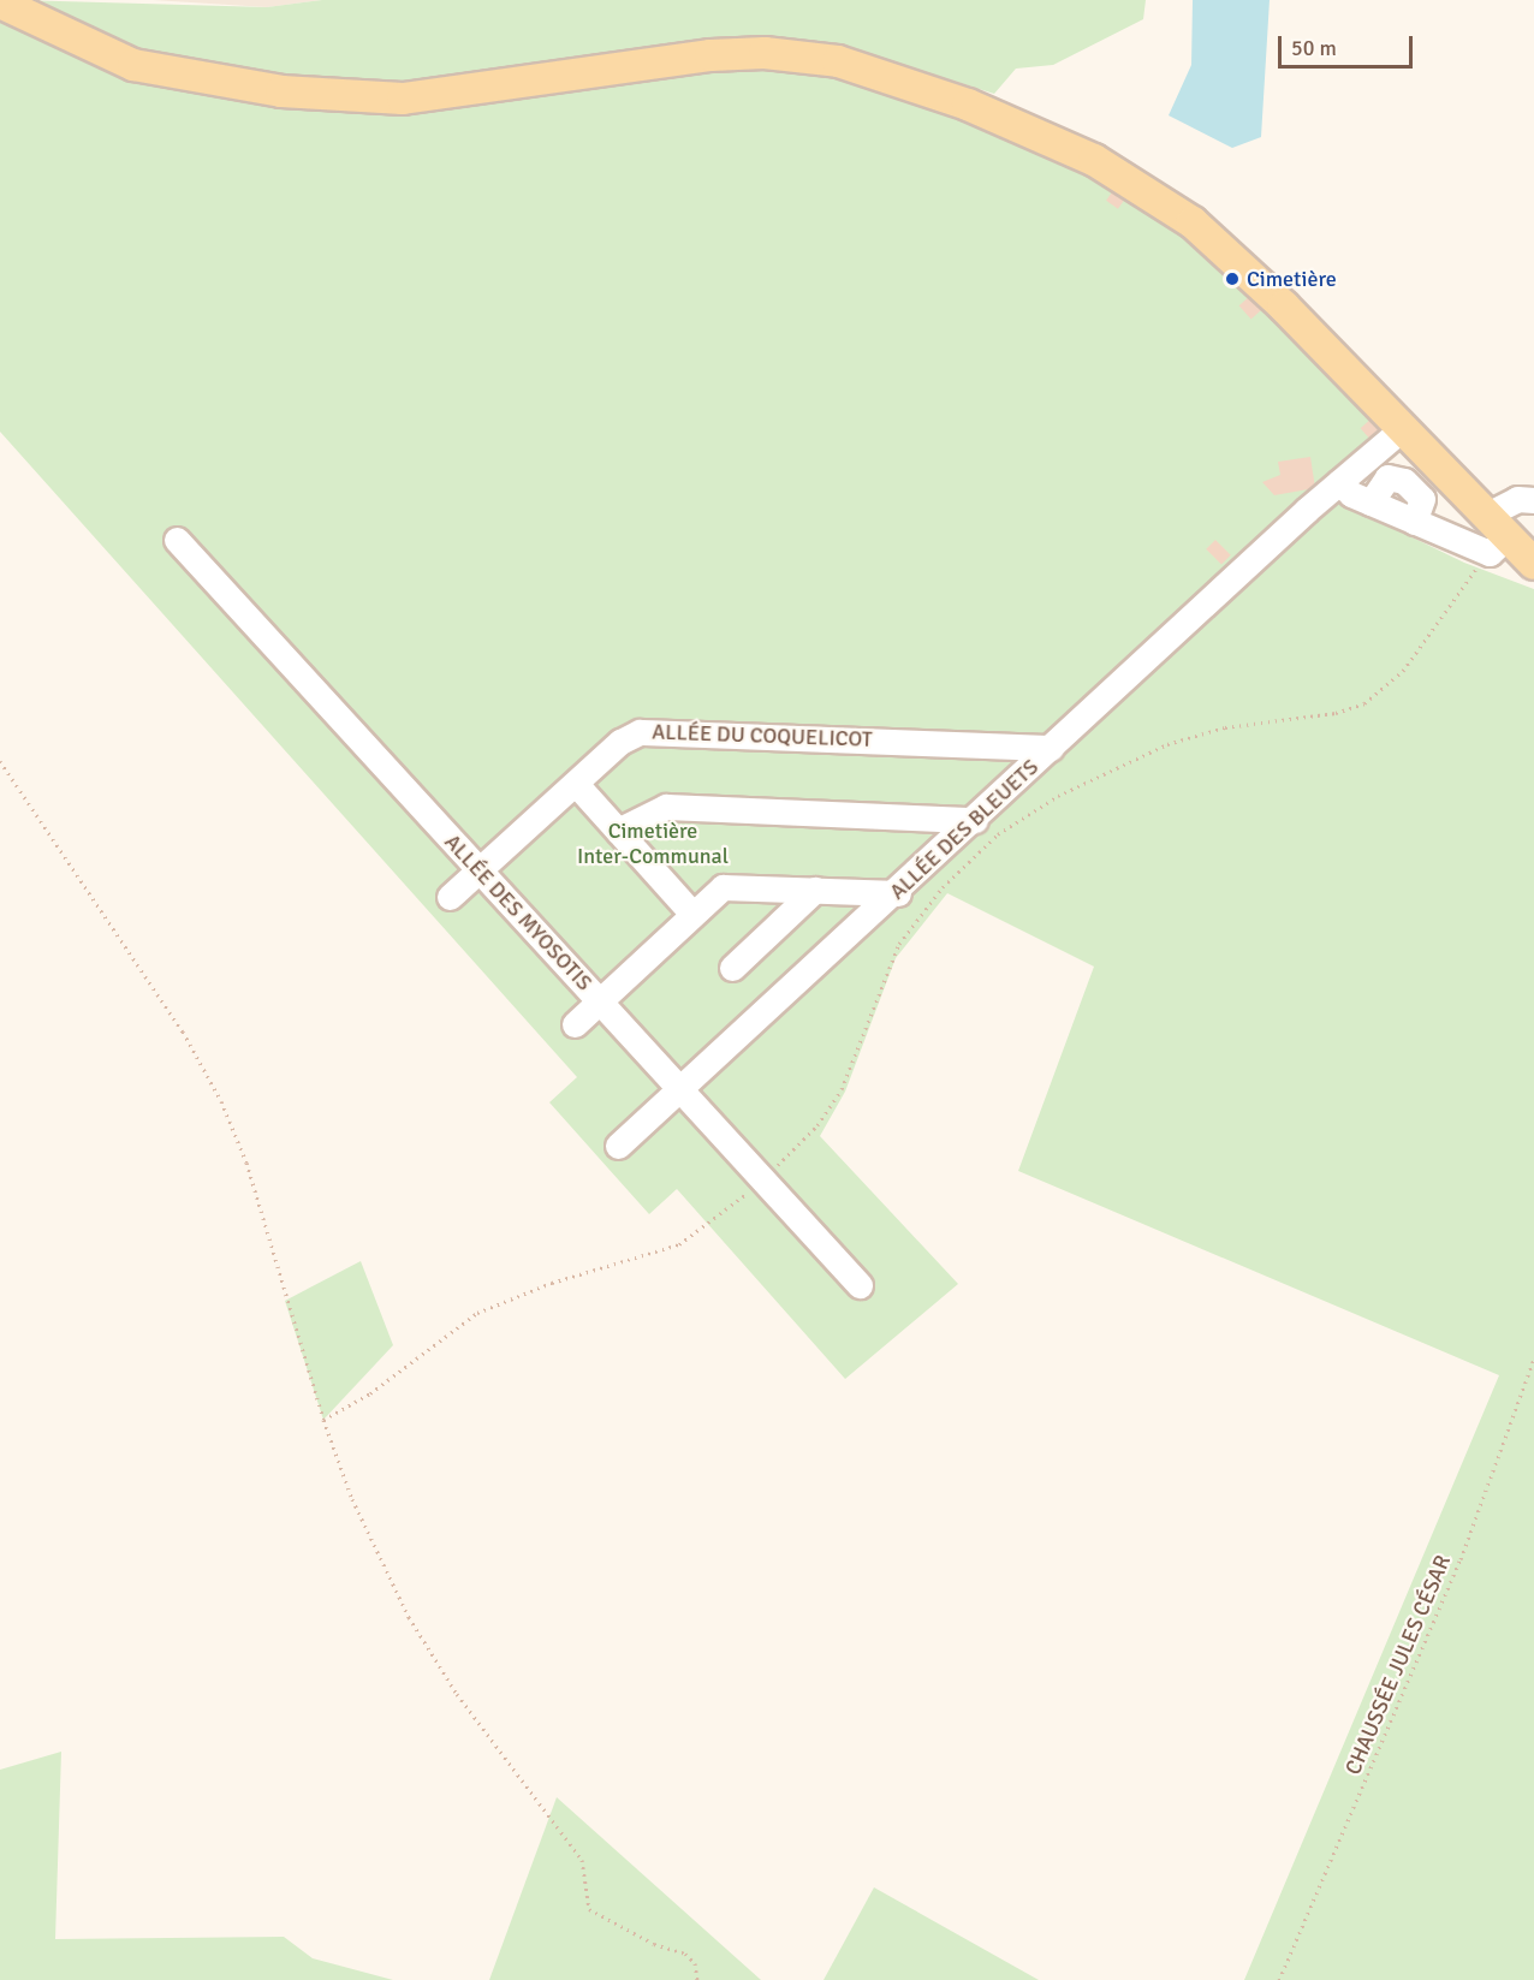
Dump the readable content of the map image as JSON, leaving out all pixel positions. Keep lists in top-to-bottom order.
{
  "streets": {
    "street": ["ALLÉE DU COQUELICOT", "ALLÉE DES BLEUETS", "ALLÉE DES MYOSOTIS"],
    "path": ["CHAUSSÉE JULES CÉSAR"]
  },
  "crossings": [
    ["ALLÉE DU COQUELICOT", "ALLÉE DES BLEUETS"],
    ["ALLÉE DU COQUELICOT", "ALLÉE DES MYOSOTIS"],
    ["ALLÉE DES BLEUETS", "ALLÉE DES MYOSOTIS"]
  ],
  "parks": ["Cimetière Inter-Communal"],
  "places": ["Cimetière"],
  "scale_bar": "50 m"
}
